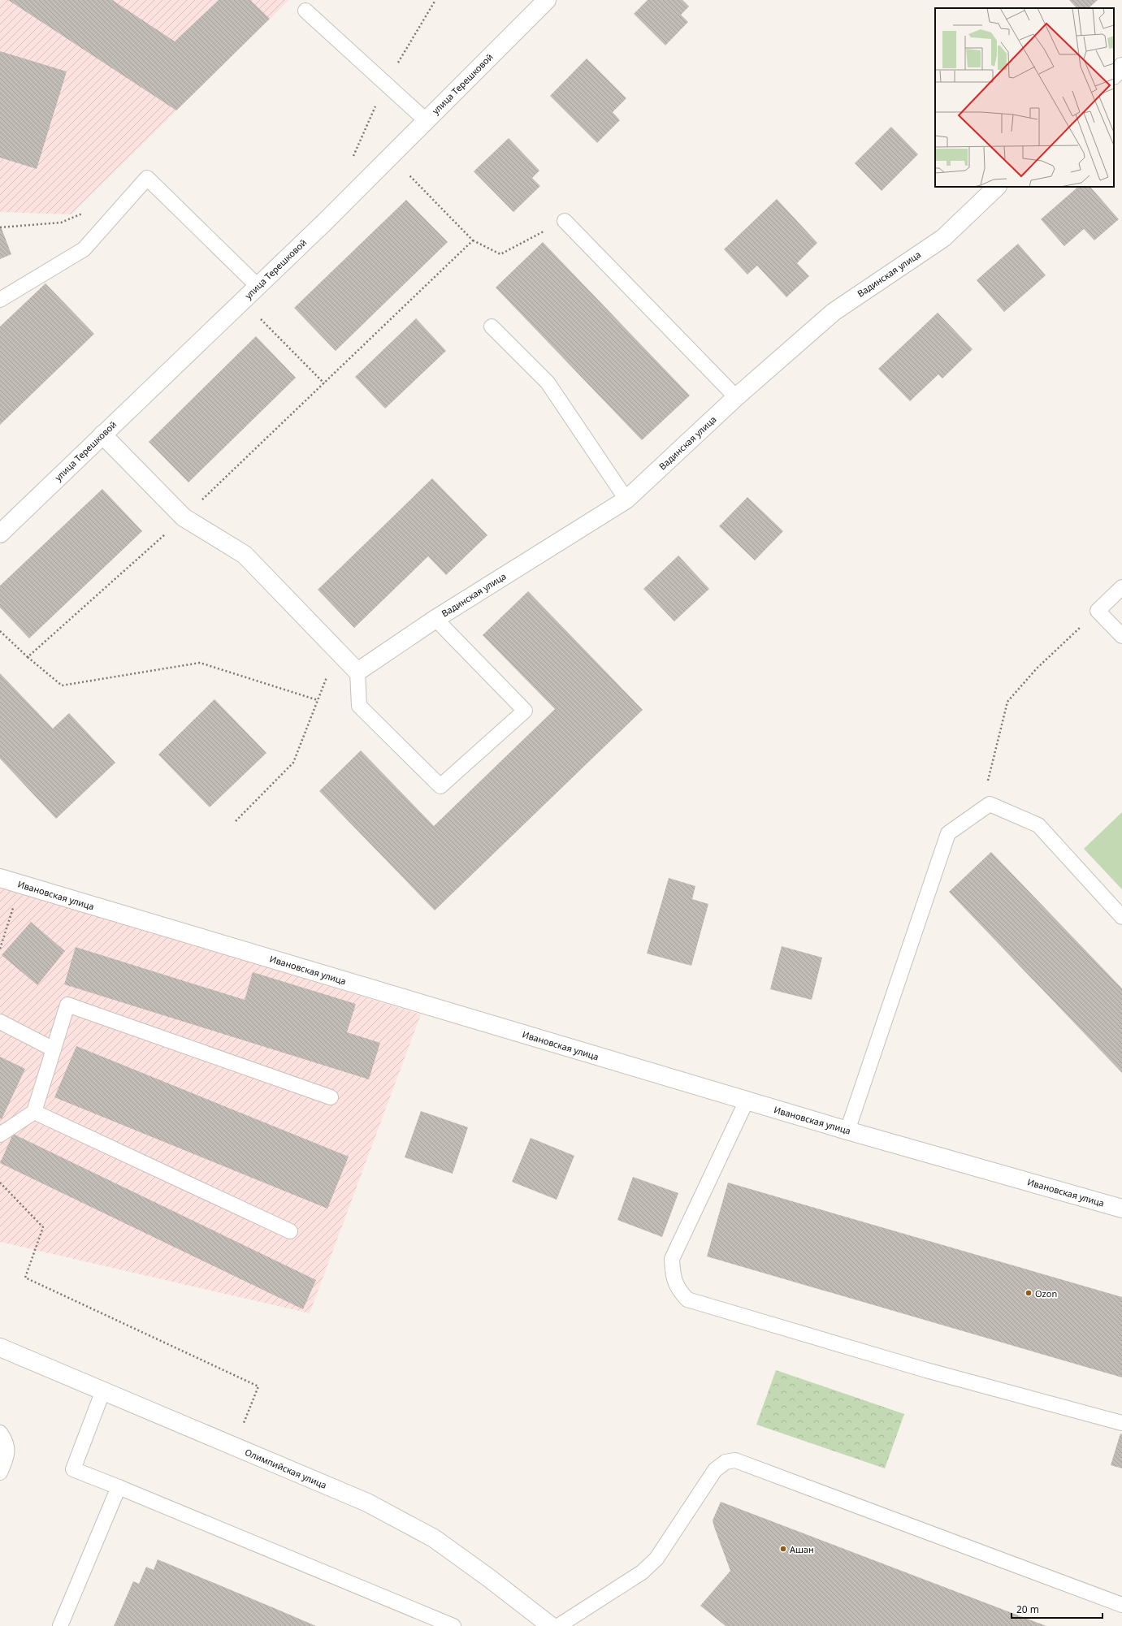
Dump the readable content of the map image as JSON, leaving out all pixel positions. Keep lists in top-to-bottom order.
{
  "streets": {
    "street": [
      "улица Терешковой",
      "Вадинская улица",
      "Ивановская улица",
      "Олимпийская улица"
    ]
  },
  "places": ["Ozon", "Ашан"],
  "scale_bar": "20 m"
}
